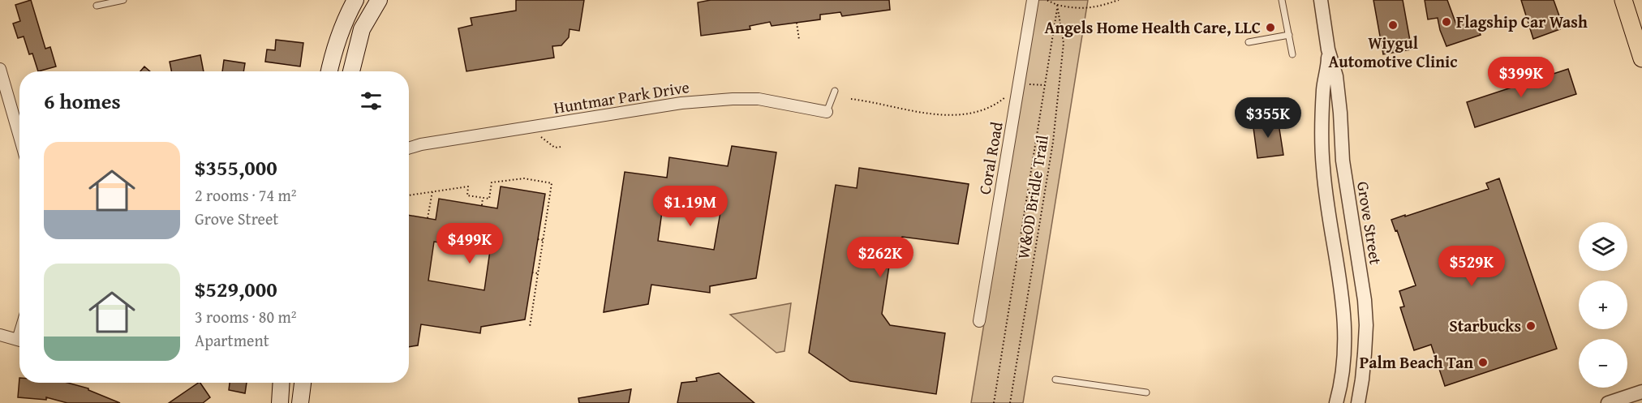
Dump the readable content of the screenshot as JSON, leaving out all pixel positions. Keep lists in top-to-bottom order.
{
  "streets": {
    "street": ["Huntmar Park Drive", "Coral Road", "Grove Street"],
    "path": ["W&OD Bridle Trail"]
  },
  "places": [
    "Flagship Car Wash",
    "Wiygul Automotive Clinic",
    "Angels Home Health Care, LLC",
    "Starbucks",
    "Palm Beach Tan"
  ],
  "page": {
    "price": [
      "$399K",
      "$355K",
      "$1.19M",
      "$499K",
      "$262K",
      "$529K"
    ],
    "heading": "6 homes",
    "list": [
      {
        "name": "$355,000",
        "note": "2 rooms · 74 m² · Grove Street"
      },
      {
        "name": "$529,000",
        "note": "3 rooms · 80 m² · Apartment"
      }
    ],
    "map_buttons": ["+", "−"]
  }
}
